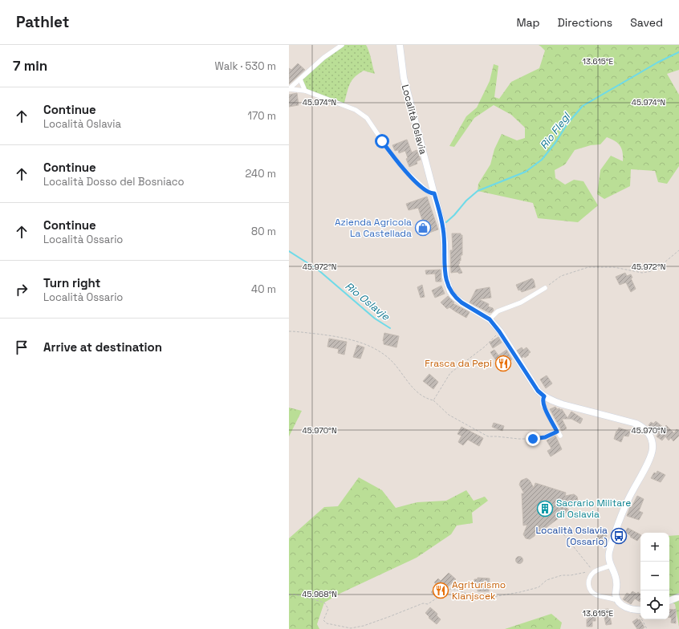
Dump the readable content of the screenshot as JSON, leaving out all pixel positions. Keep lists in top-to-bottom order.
{
  "streets": {
    "street": ["Località Oslavia"]
  },
  "water": ["Rio Flegl", "Rio Oslavje"],
  "places": {
    "shop": ["Azienda Agricola La Castellada"],
    "restaurant": ["Frasca da Pepi", "Agriturismo Klanjscek"],
    "building": ["Sacrario Militare di Oslavia"],
    "bus stop": ["Località Oslavia (Ossario)"]
  },
  "page": {
    "header": "Pathlet",
    "nav": ["Map", "Directions", "Saved"],
    "heading": ["7 min", "Walk · 530 m"],
    "list": [
      ["Continue", "Località Oslavia", "170 m"],
      ["Continue", "Località Dosso del Bosniaco", "240 m"],
      ["Continue", "Località Ossario", "80 m"],
      ["Turn right", "Località Ossario", "40 m"],
      "Arrive at destination"
    ],
    "map_buttons": ["+", "−"]
  },
  "coordinates": [
    "13.615°E",
    "45.974°N",
    "45.972°N",
    "45.970°N",
    "45.968°N"
  ]
}
